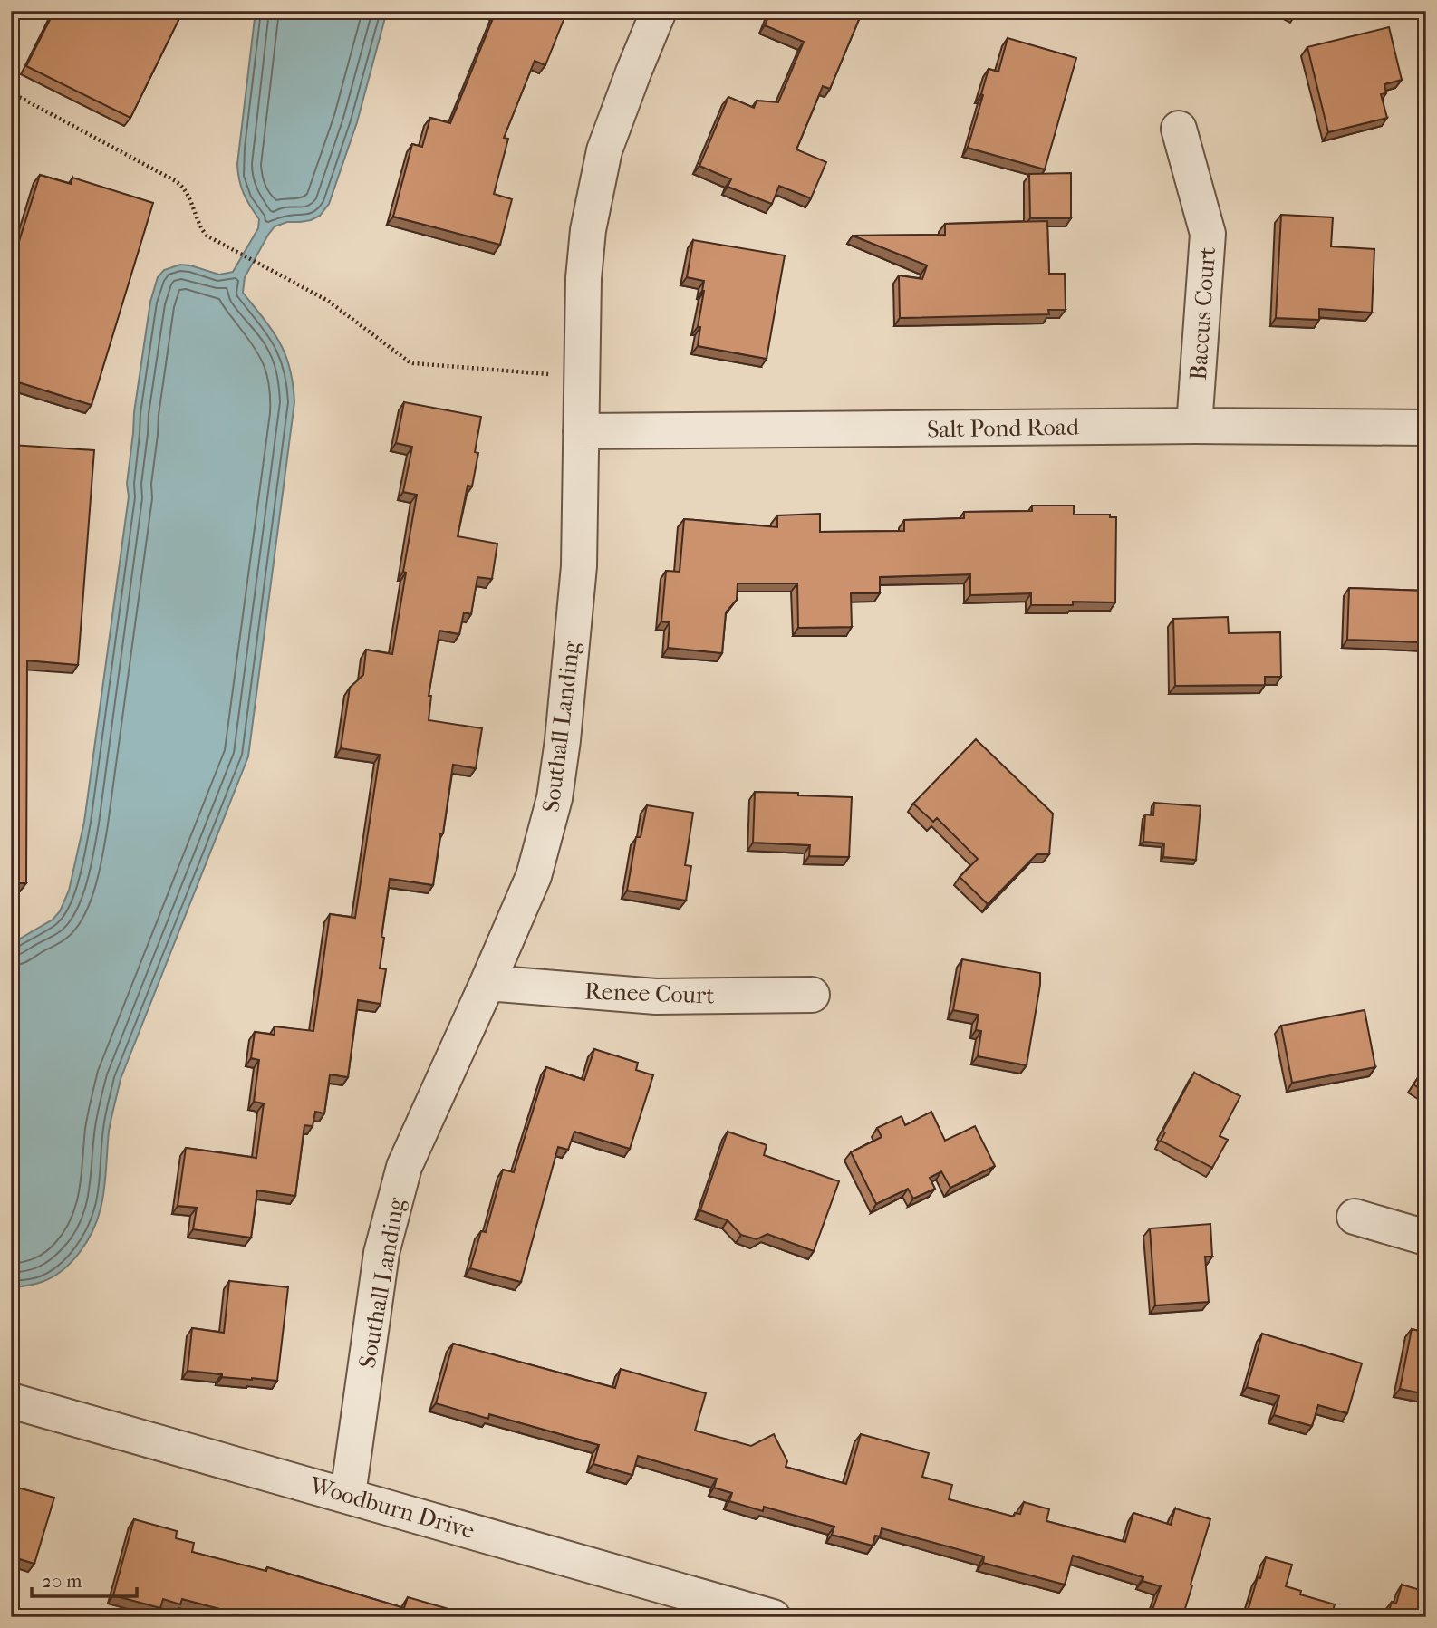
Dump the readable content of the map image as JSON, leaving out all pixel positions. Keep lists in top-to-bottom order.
{
  "streets": {
    "street": [
      "Baccus Court",
      "Salt Pond Road",
      "Southall Landing",
      "Renee Court",
      "Woodburn Drive"
    ]
  },
  "crossings": [
    ["Baccus Court", "Salt Pond Road"],
    ["Salt Pond Road", "Southall Landing"],
    ["Southall Landing", "Renee Court"],
    ["Southall Landing", "Woodburn Drive"]
  ],
  "scale_bar": "20 m"
}
